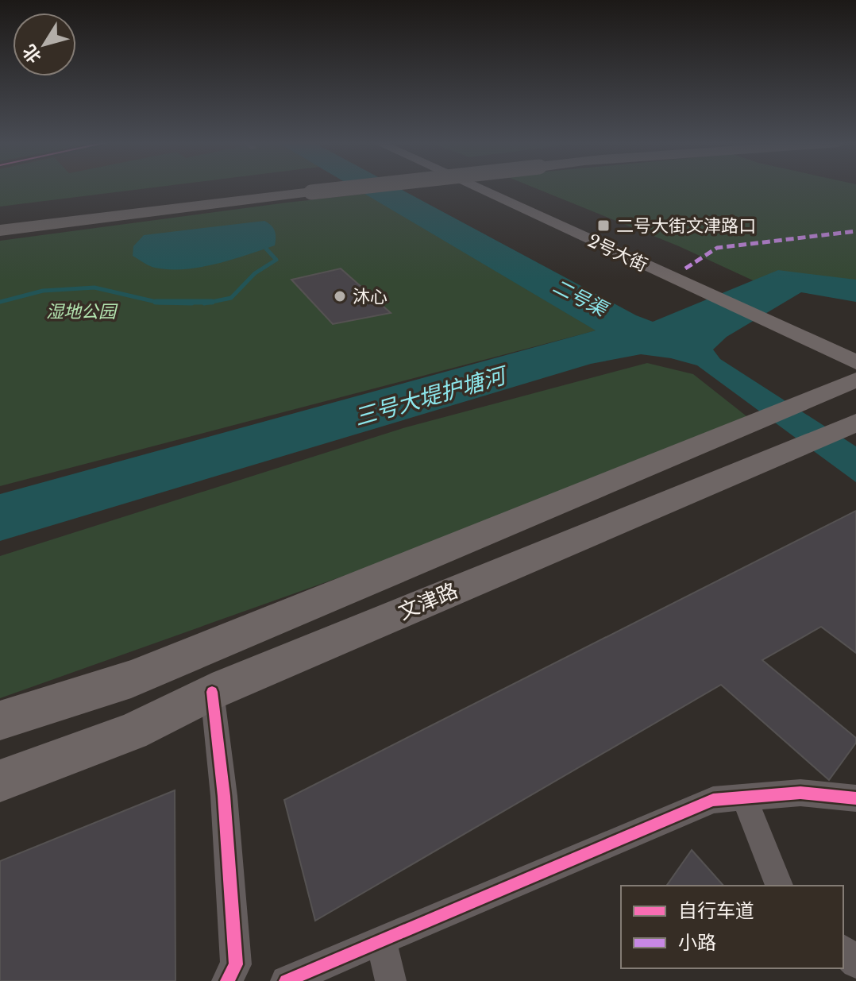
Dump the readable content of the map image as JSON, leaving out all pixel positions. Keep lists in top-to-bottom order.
{
  "streets": {
    "main road": ["2号大街", "文津路"]
  },
  "water": ["二号渠", "三号大堤护塘河"],
  "parks": ["湿地公园"],
  "places": {
    "transit": ["二号大街文津路口"],
    "other": ["沐心"]
  },
  "legend": ["自行车道", "小路"],
  "north": "bottom left"
}
